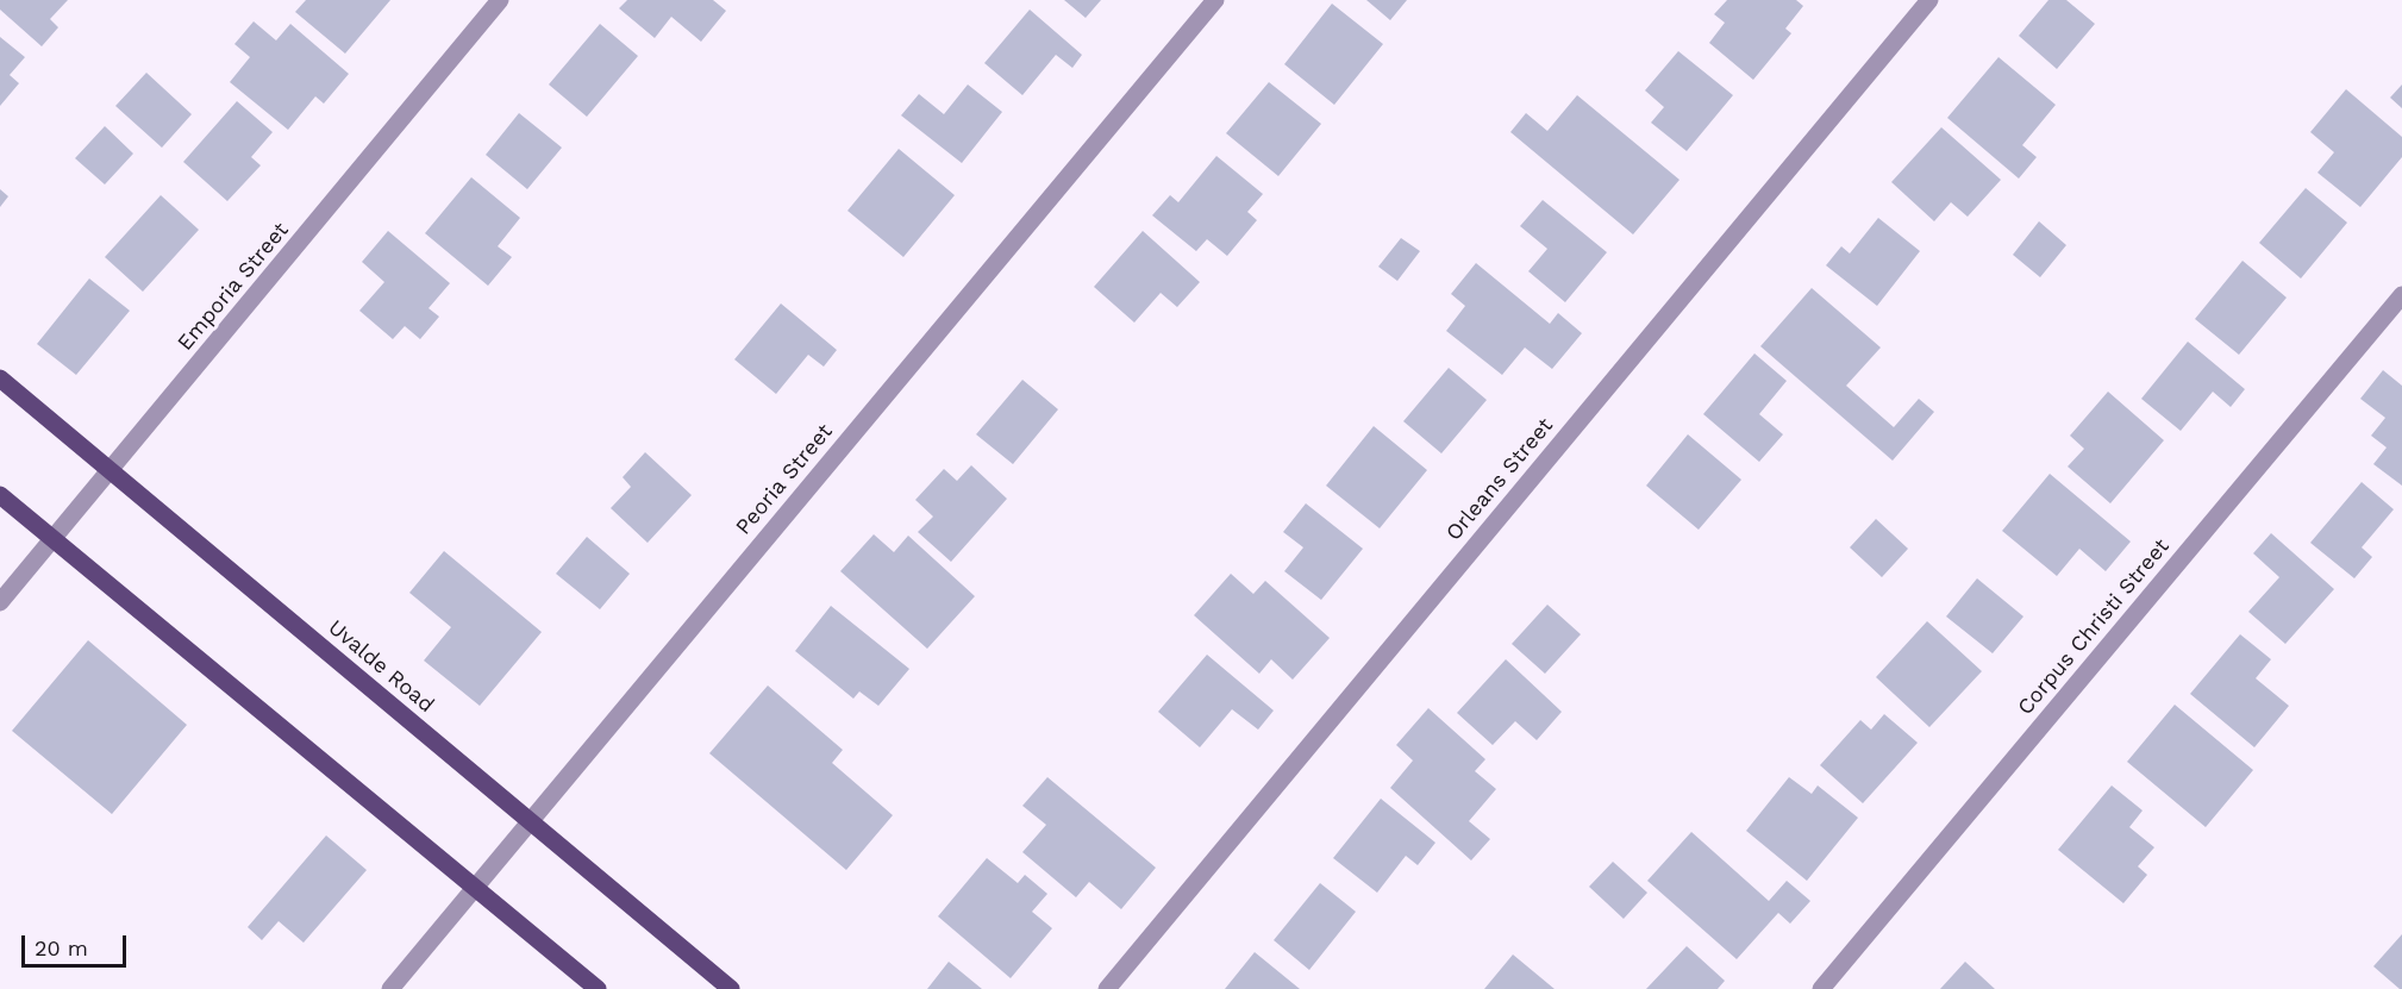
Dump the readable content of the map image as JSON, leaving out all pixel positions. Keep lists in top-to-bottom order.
{
  "streets": {
    "main road": ["Uvalde Road"],
    "street": [
      "Emporia Street",
      "Peoria Street",
      "Orleans Street",
      "Corpus Christi Street"
    ]
  },
  "crossings": [
    ["Emporia Street", "Uvalde Road"],
    ["Peoria Street", "Uvalde Road"]
  ],
  "scale_bar": "20 m"
}
